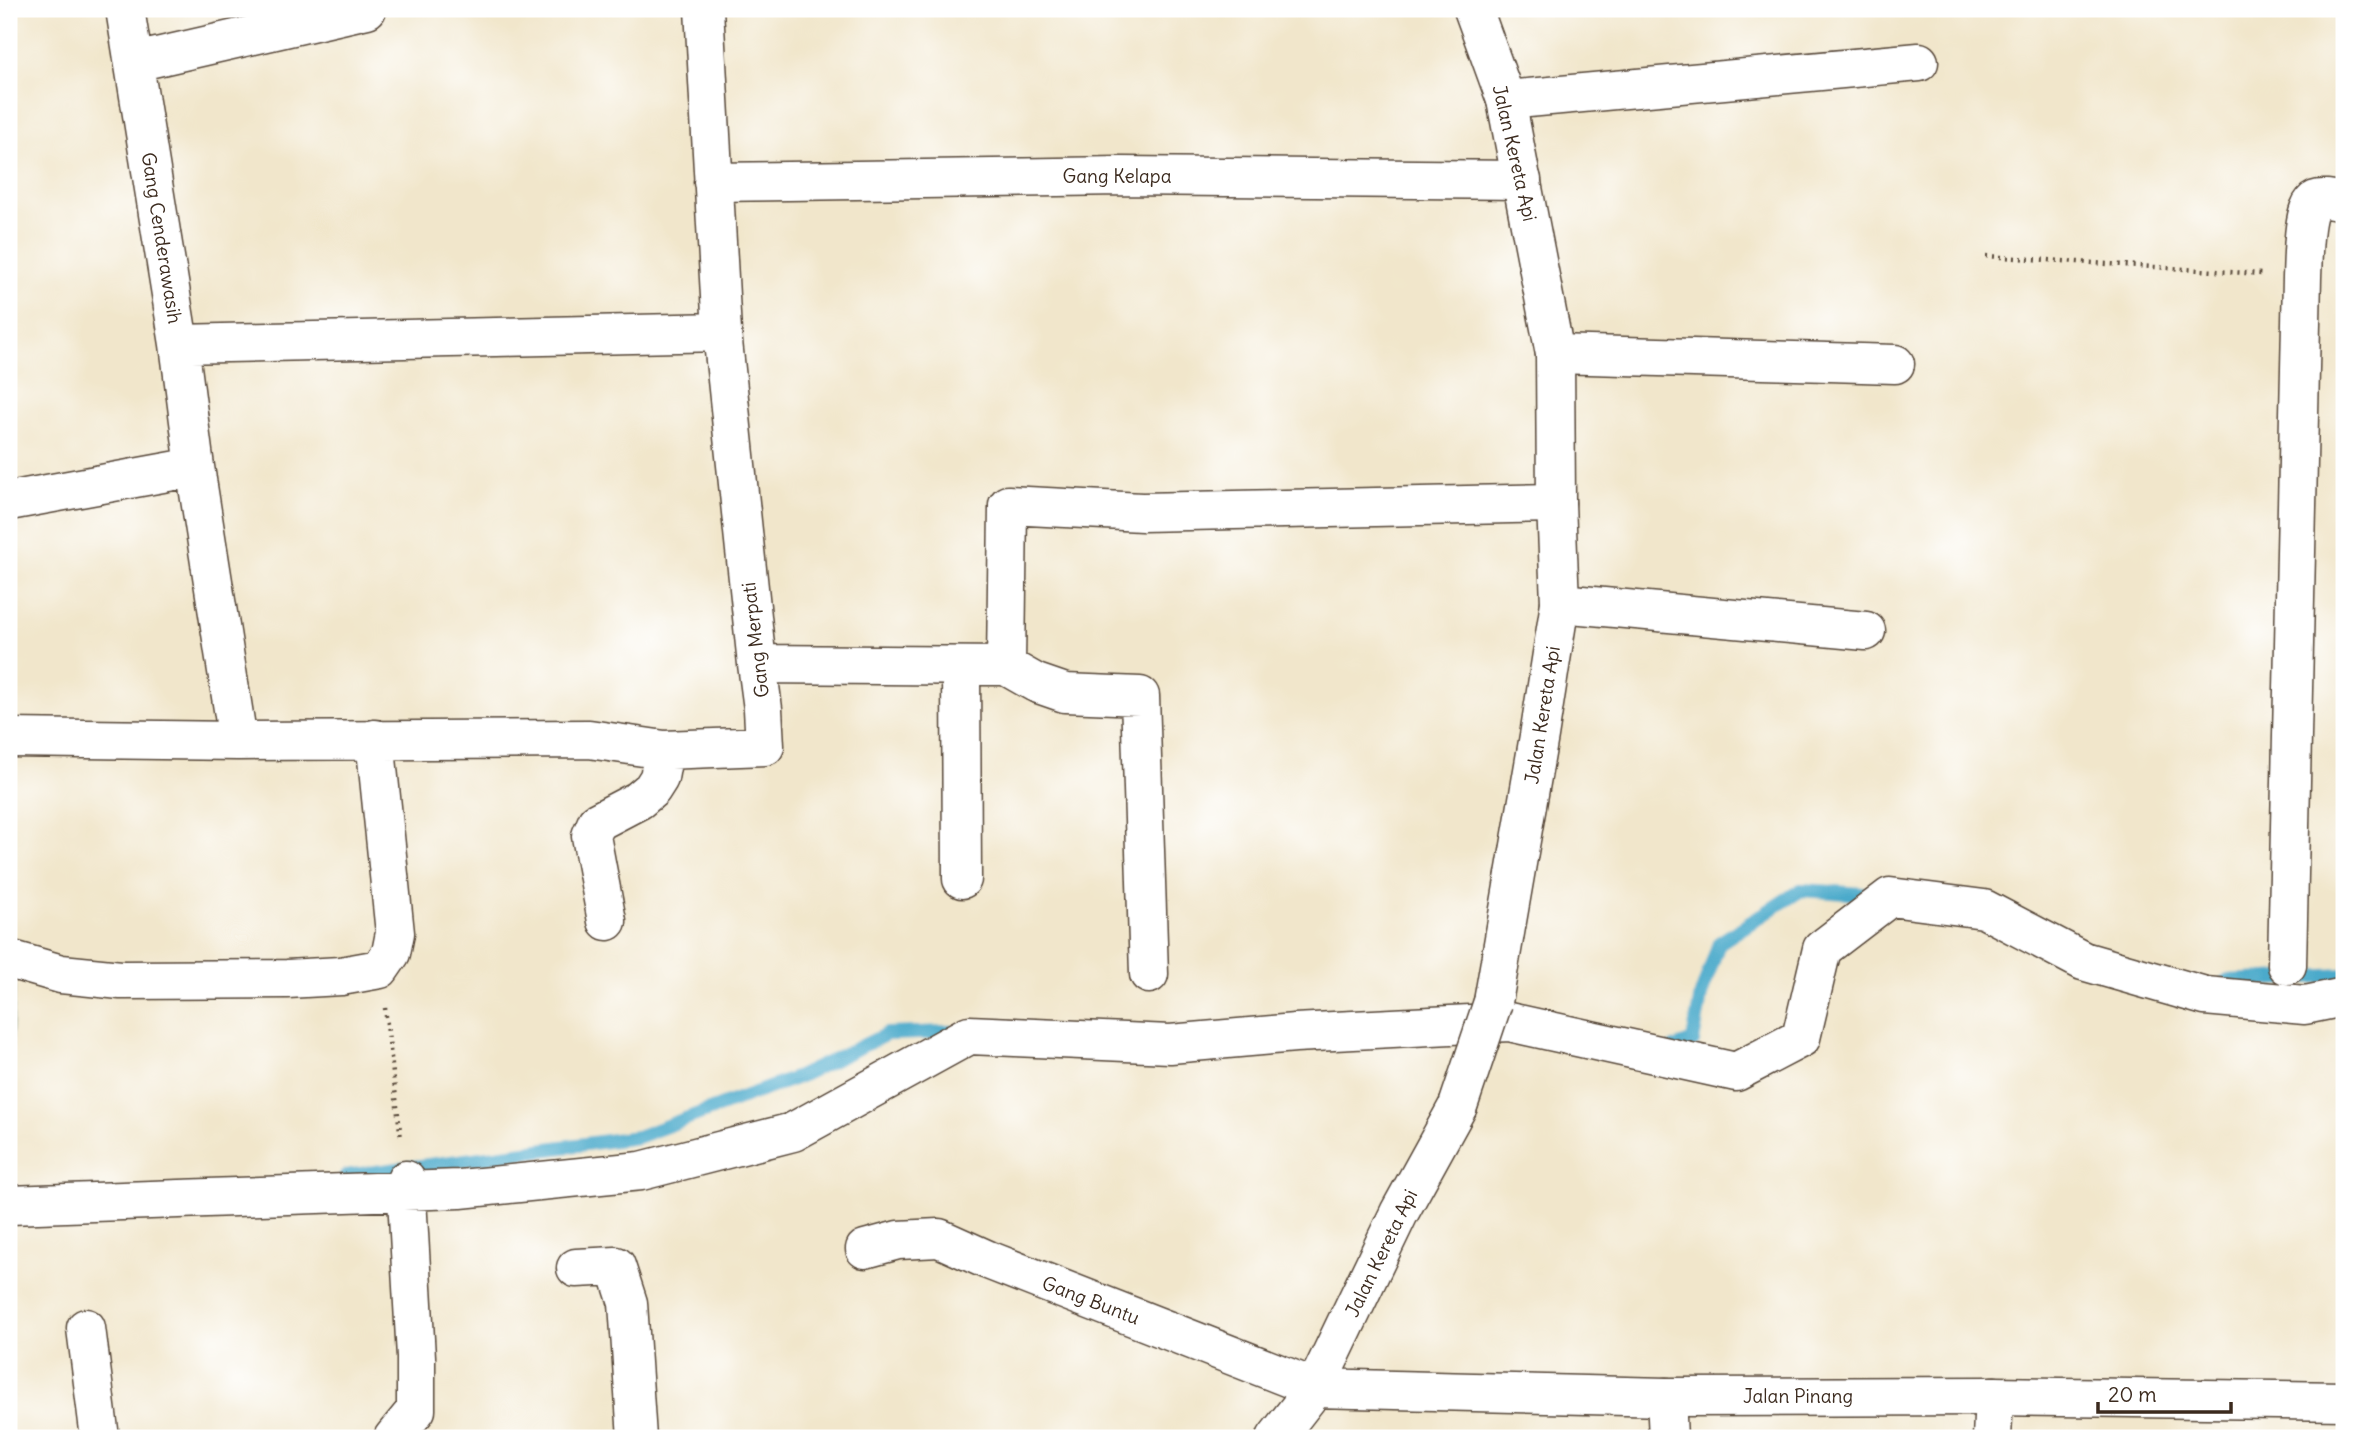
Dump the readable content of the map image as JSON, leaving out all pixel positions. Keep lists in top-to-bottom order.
{
  "streets": {
    "street": [
      "Jalan Kereta Api",
      "Gang Kelapa",
      "Gang Cenderawasih",
      "Gang Merpati",
      "Gang Buntu",
      "Jalan Pinang"
    ]
  },
  "crossings": [
    ["Jalan Kereta Api", "Gang Kelapa"],
    ["Jalan Kereta Api", "Gang Buntu"],
    ["Jalan Kereta Api", "Jalan Pinang"],
    ["Gang Kelapa", "Gang Merpati"],
    ["Gang Cenderawasih", "Gang Merpati"],
    ["Gang Buntu", "Jalan Pinang"]
  ],
  "scale_bar": "20 m"
}
